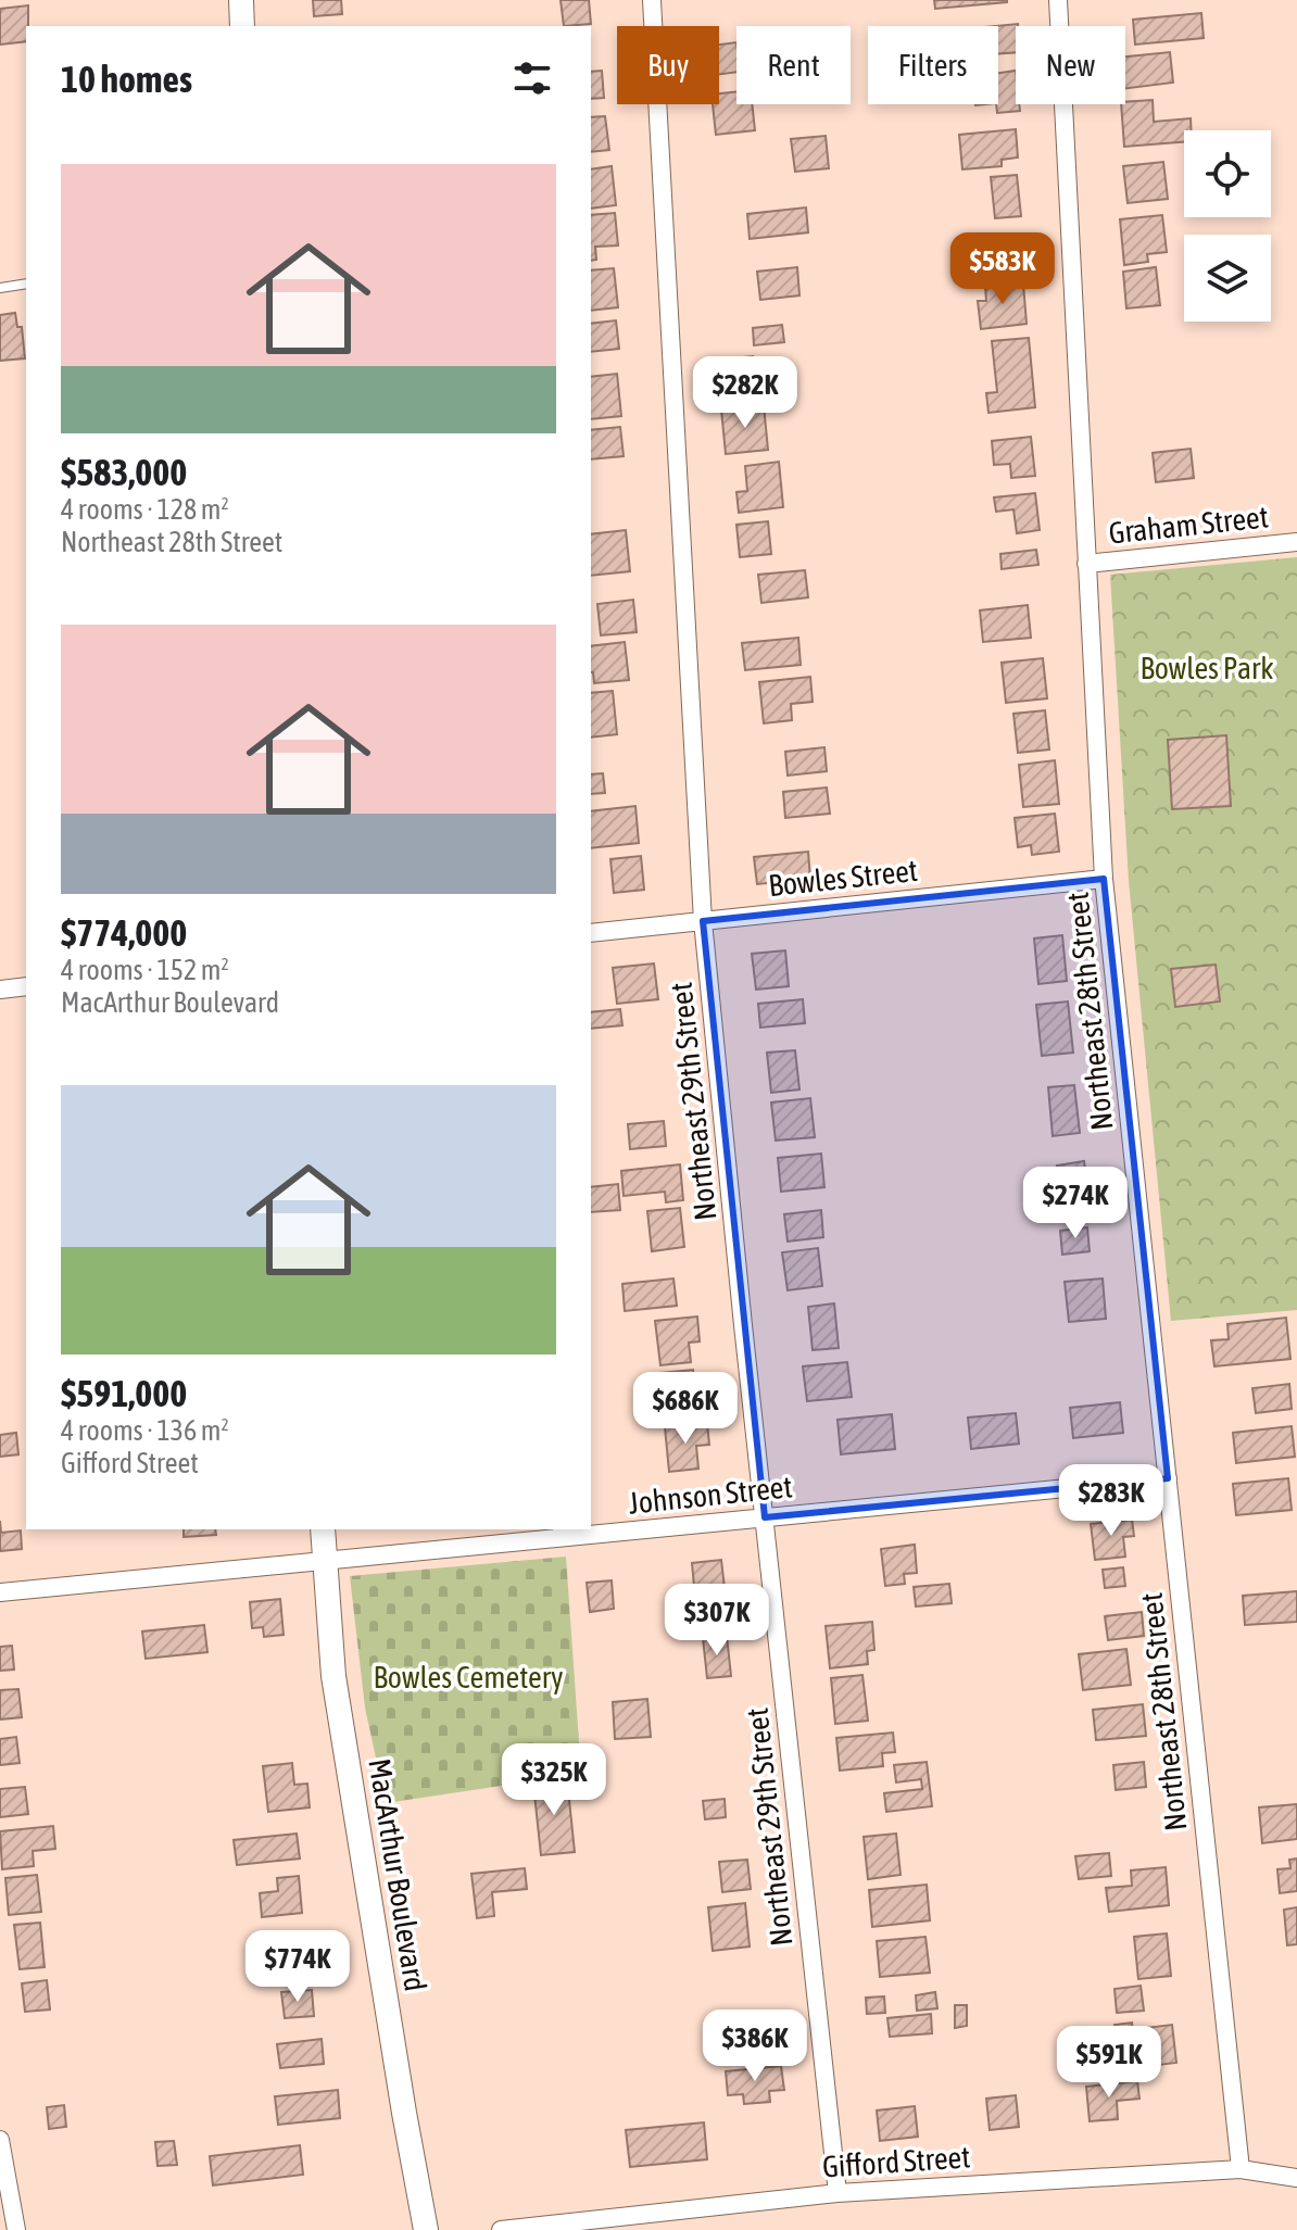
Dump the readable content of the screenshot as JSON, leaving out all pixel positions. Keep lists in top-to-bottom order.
{
  "streets": {
    "main road": ["MacArthur Boulevard"],
    "street": [
      "Graham Street",
      "Bowles Street",
      "Northeast 28th Street",
      "Northeast 29th Street",
      "Johnson Street",
      "Gifford Street"
    ]
  },
  "crossings": [
    ["Graham Street", "Northeast 28th Street"],
    ["Bowles Street", "Northeast 28th Street"],
    ["Bowles Street", "Northeast 29th Street"],
    ["Northeast 28th Street", "Johnson Street"],
    ["Northeast 28th Street", "Gifford Street"],
    ["Northeast 29th Street", "Johnson Street"],
    ["Northeast 29th Street", "Gifford Street"],
    ["Johnson Street", "MacArthur Boulevard"]
  ],
  "parks": ["Bowles Park", "Bowles Cemetery"],
  "page": {
    "chip": [
      "Buy",
      "Rent",
      "Filters",
      "New"
    ],
    "heading": "10 homes",
    "list": [
      {
        "name": "$583,000",
        "note": "4 rooms · 128 m² · Northeast 28th Street"
      },
      {
        "name": "$774,000",
        "note": "4 rooms · 152 m² · MacArthur Boulevard"
      },
      {
        "name": "$591,000",
        "note": "4 rooms · 136 m² · Gifford Street"
      }
    ],
    "price": [
      "$583K",
      "$282K",
      "$274K",
      "$686K",
      "$283K",
      "$307K",
      "$325K",
      "$774K",
      "$386K",
      "$591K"
    ]
  }
}
